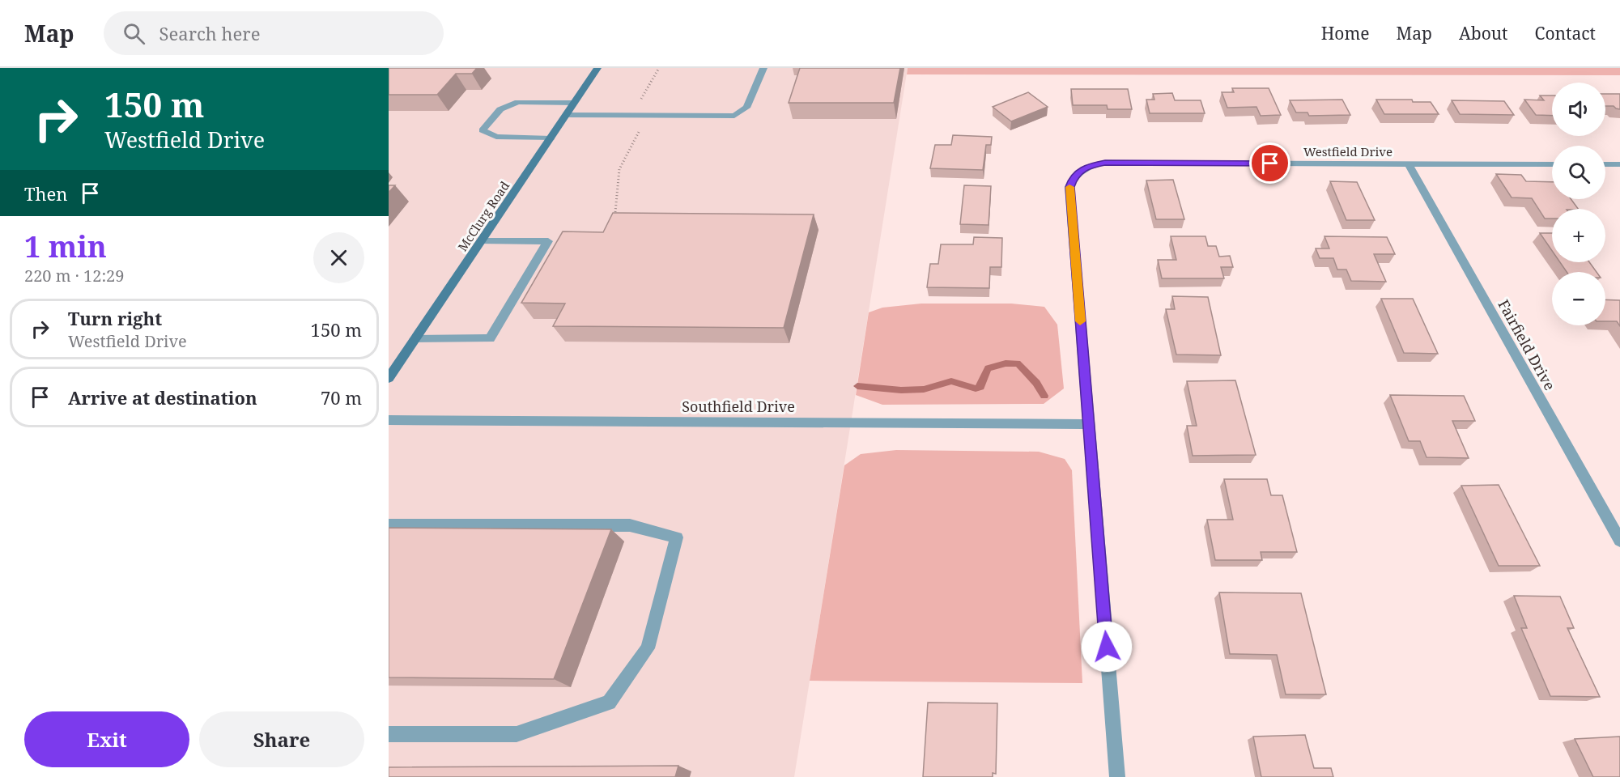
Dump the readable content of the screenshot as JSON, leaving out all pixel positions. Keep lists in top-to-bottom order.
{
  "streets": {
    "street": [
      "Westfield Drive",
      "McClurg Road",
      "Fairfield Drive",
      "Southfield Drive"
    ]
  },
  "crossings": [
    ["Westfield Drive", "Fairfield Drive"],
    ["Westfield Drive", "Southfield Drive"]
  ],
  "page": {
    "header": "Map",
    "search": "Search here",
    "nav": [
      "Home",
      "Map",
      "About",
      "Contact"
    ],
    "turn": ["150 m", "Westfield Drive"],
    "map_buttons": ["+", "−"],
    "then": "Then",
    "heading": ["1 min", "220 m · 12:29"],
    "list": [
      {
        "name": "Turn right",
        "note": "Westfield Drive",
        "value": "150 m"
      },
      {
        "name": "Arrive at destination",
        "value": "70 m"
      }
    ],
    "buttons": ["Exit", "Share"]
  }
}
